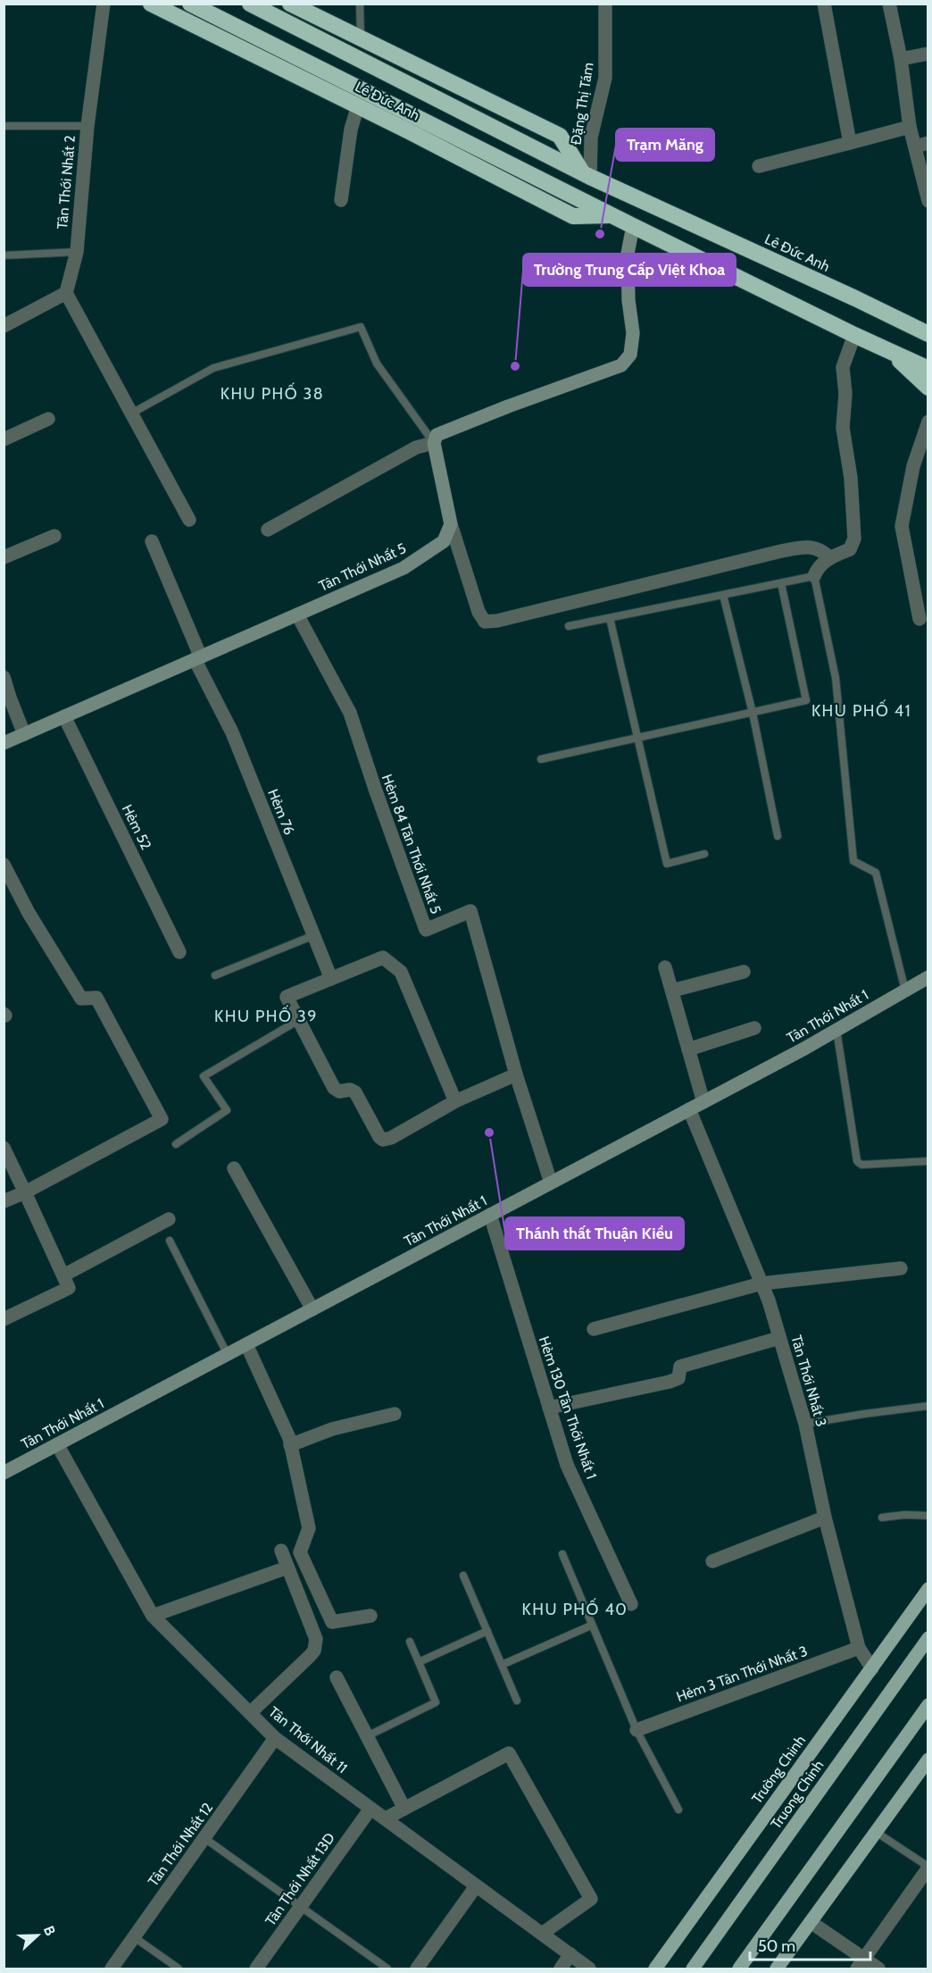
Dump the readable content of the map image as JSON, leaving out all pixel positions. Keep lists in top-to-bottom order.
{
  "streets": {
    "highway": ["Lê Đức Anh"],
    "main road": ["Trường Chinh", "Truong Chinh"],
    "street": [
      "Đặng Thị Tám",
      "Tân Thới Nhất 2",
      "Tân Thới Nhất 5",
      "Hẻm 76",
      "Hẻm 52",
      "Hẻm 84 Tân Thới Nhất 5",
      "Tân Thới Nhất 1",
      "Tân Thới Nhất 3",
      "Hẻm 130 Tân Thới Nhất 1",
      "Hẻm 3 Tân Thới Nhất 3",
      "Tân Thới Nhất 11",
      "Tân Thới Nhất 12",
      "Tân Thới Nhất 13D"
    ]
  },
  "crossings": [
    ["Lê Đức Anh", "Đặng Thị Tám"],
    ["Tân Thới Nhất 5", "Hẻm 76"],
    ["Tân Thới Nhất 5", "Hẻm 52"],
    ["Tân Thới Nhất 5", "Hẻm 84 Tân Thới Nhất 5"],
    ["Hẻm 84 Tân Thới Nhất 5", "Tân Thới Nhất 1"],
    ["Tân Thới Nhất 1", "Tân Thới Nhất 3"],
    ["Tân Thới Nhất 1", "Hẻm 130 Tân Thới Nhất 1"],
    ["Tân Thới Nhất 1", "Tân Thới Nhất 11"],
    ["Tân Thới Nhất 3", "Hẻm 3 Tân Thới Nhất 3"],
    ["Tân Thới Nhất 3", "Trường Chinh"],
    ["Tân Thới Nhất 11", "Tân Thới Nhất 12"],
    ["Tân Thới Nhất 11", "Tân Thới Nhất 13D"]
  ],
  "districts": [
    "KHU PHỐ 38",
    "KHU PHỐ 41",
    "KHU PHỐ 39",
    "KHU PHỐ 40"
  ],
  "places": ["Trạm Măng", "Trường Trung Cấp Việt Khoa", "Thánh thất Thuận Kiều"],
  "scale_bar": "50 m",
  "north": "right"
}
